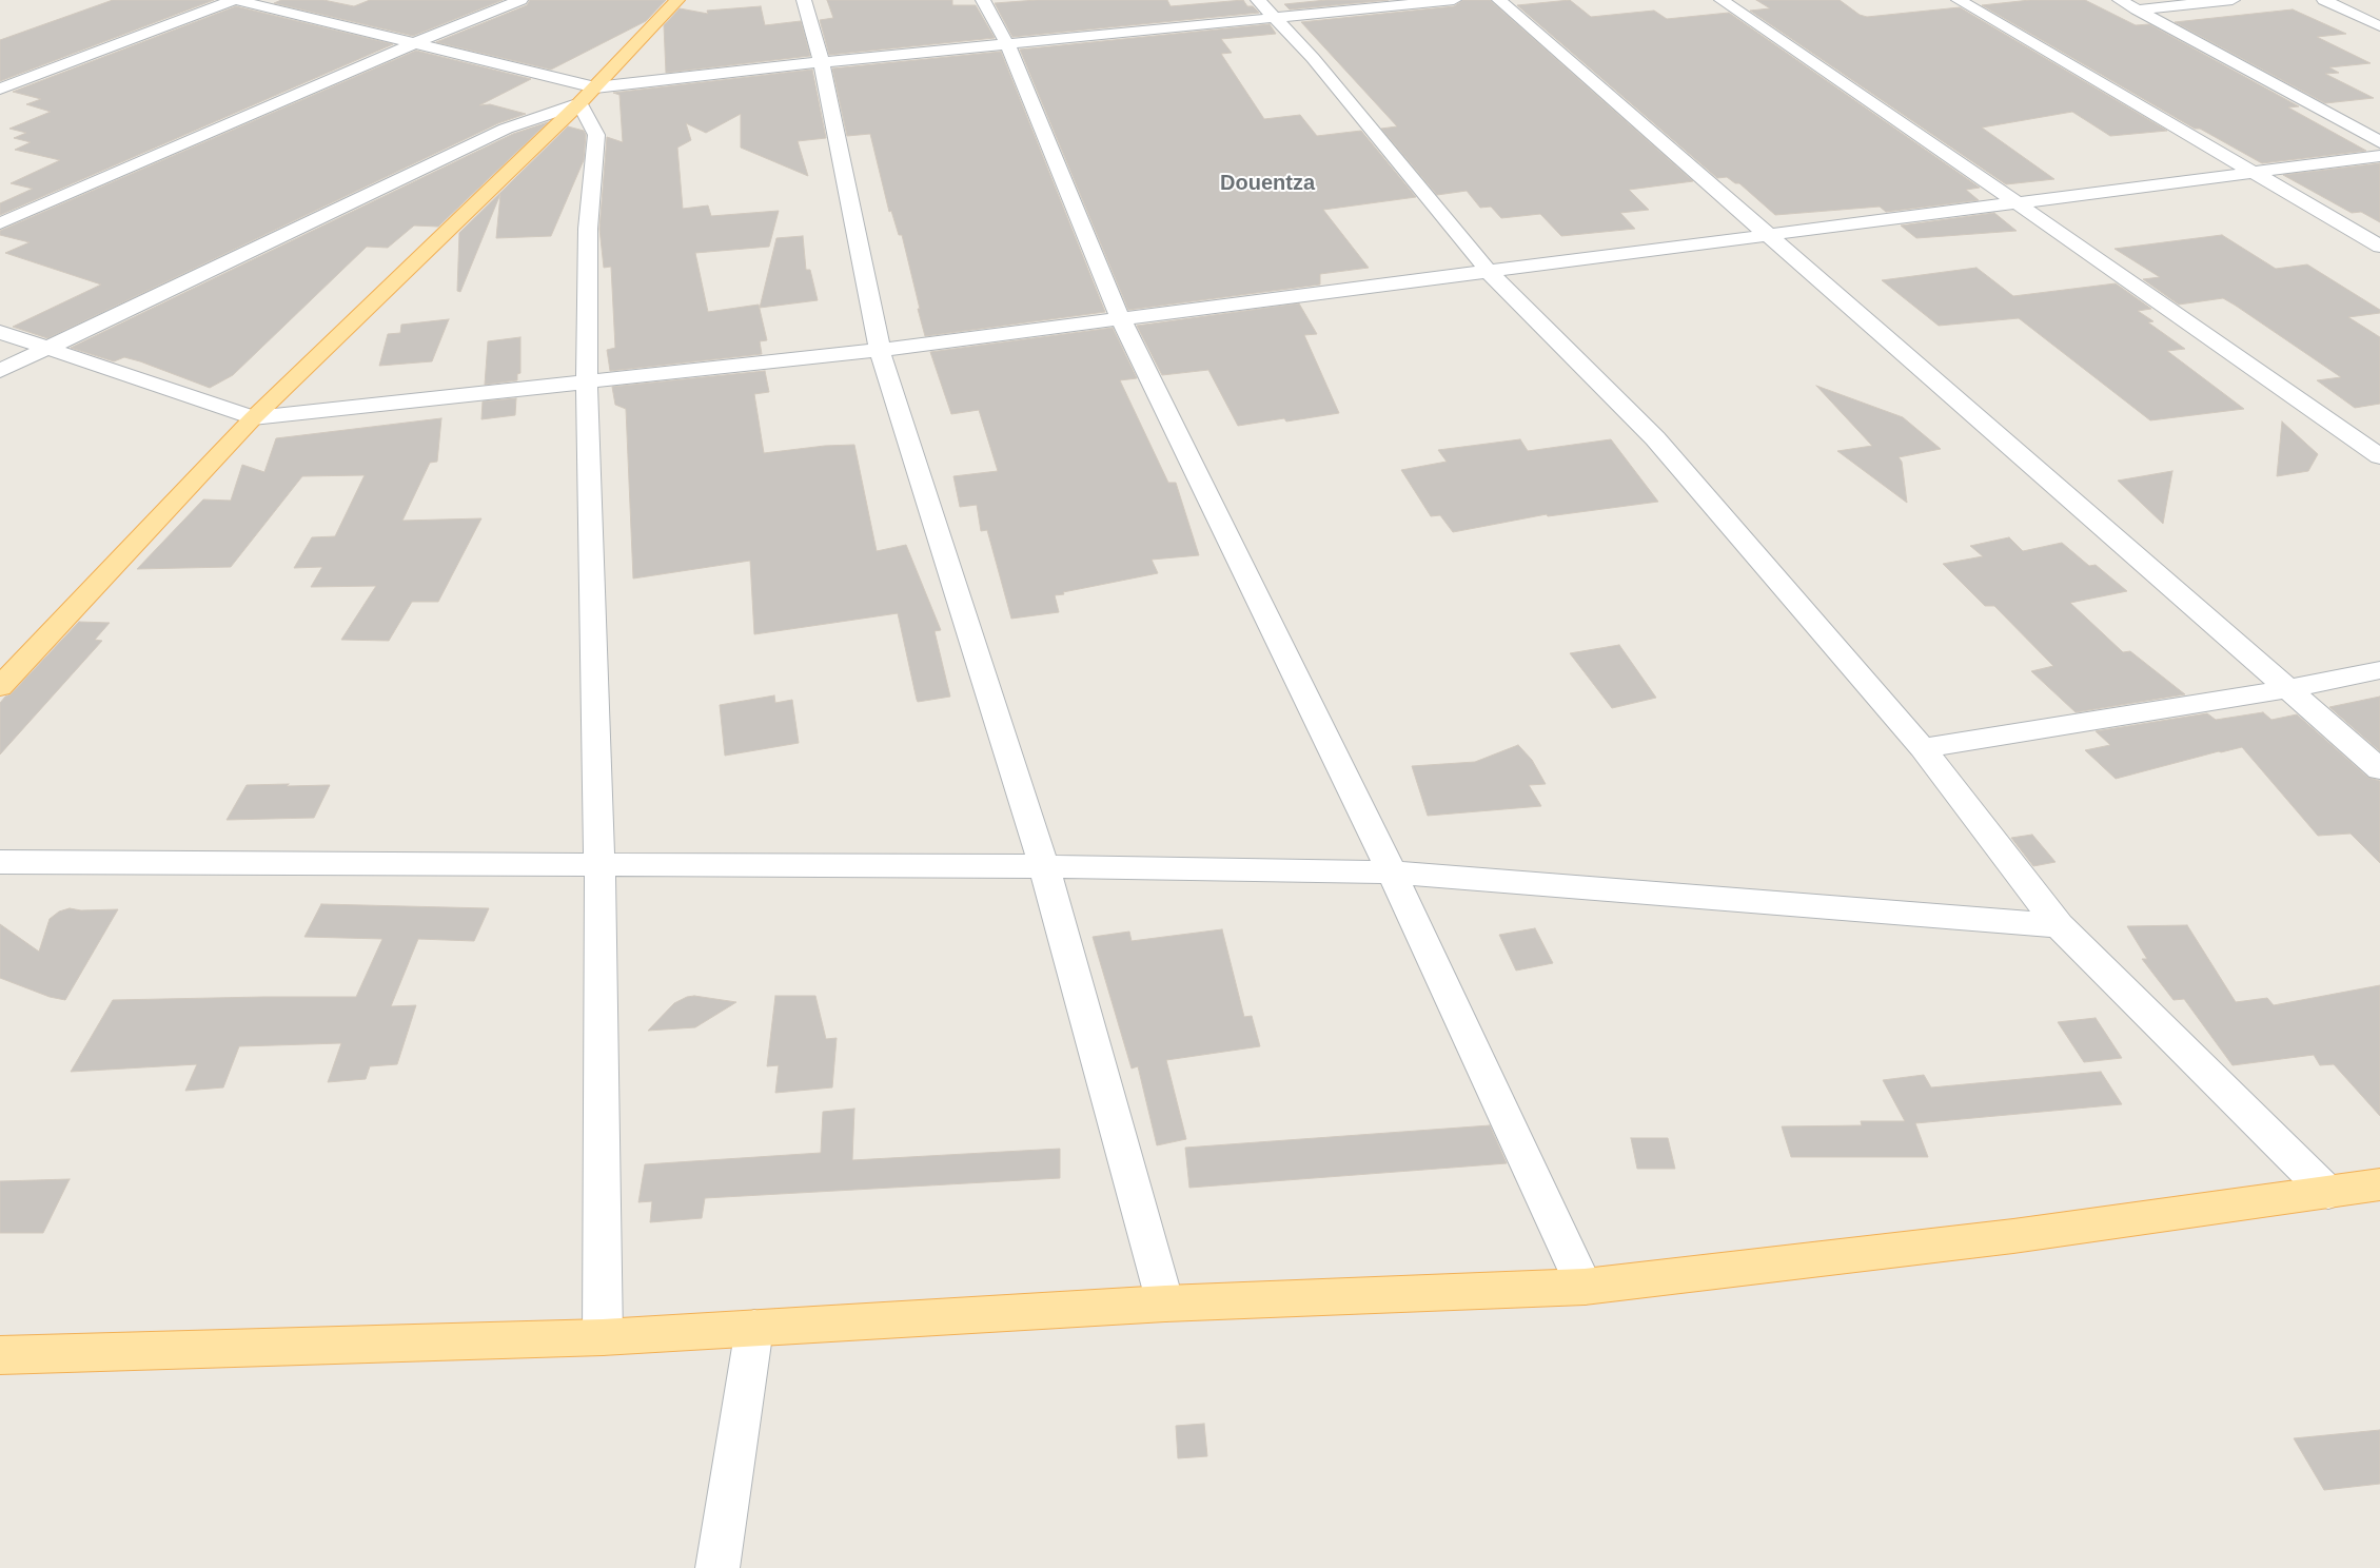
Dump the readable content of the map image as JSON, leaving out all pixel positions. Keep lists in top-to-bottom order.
{
  "districts": ["Douentza"]
}
